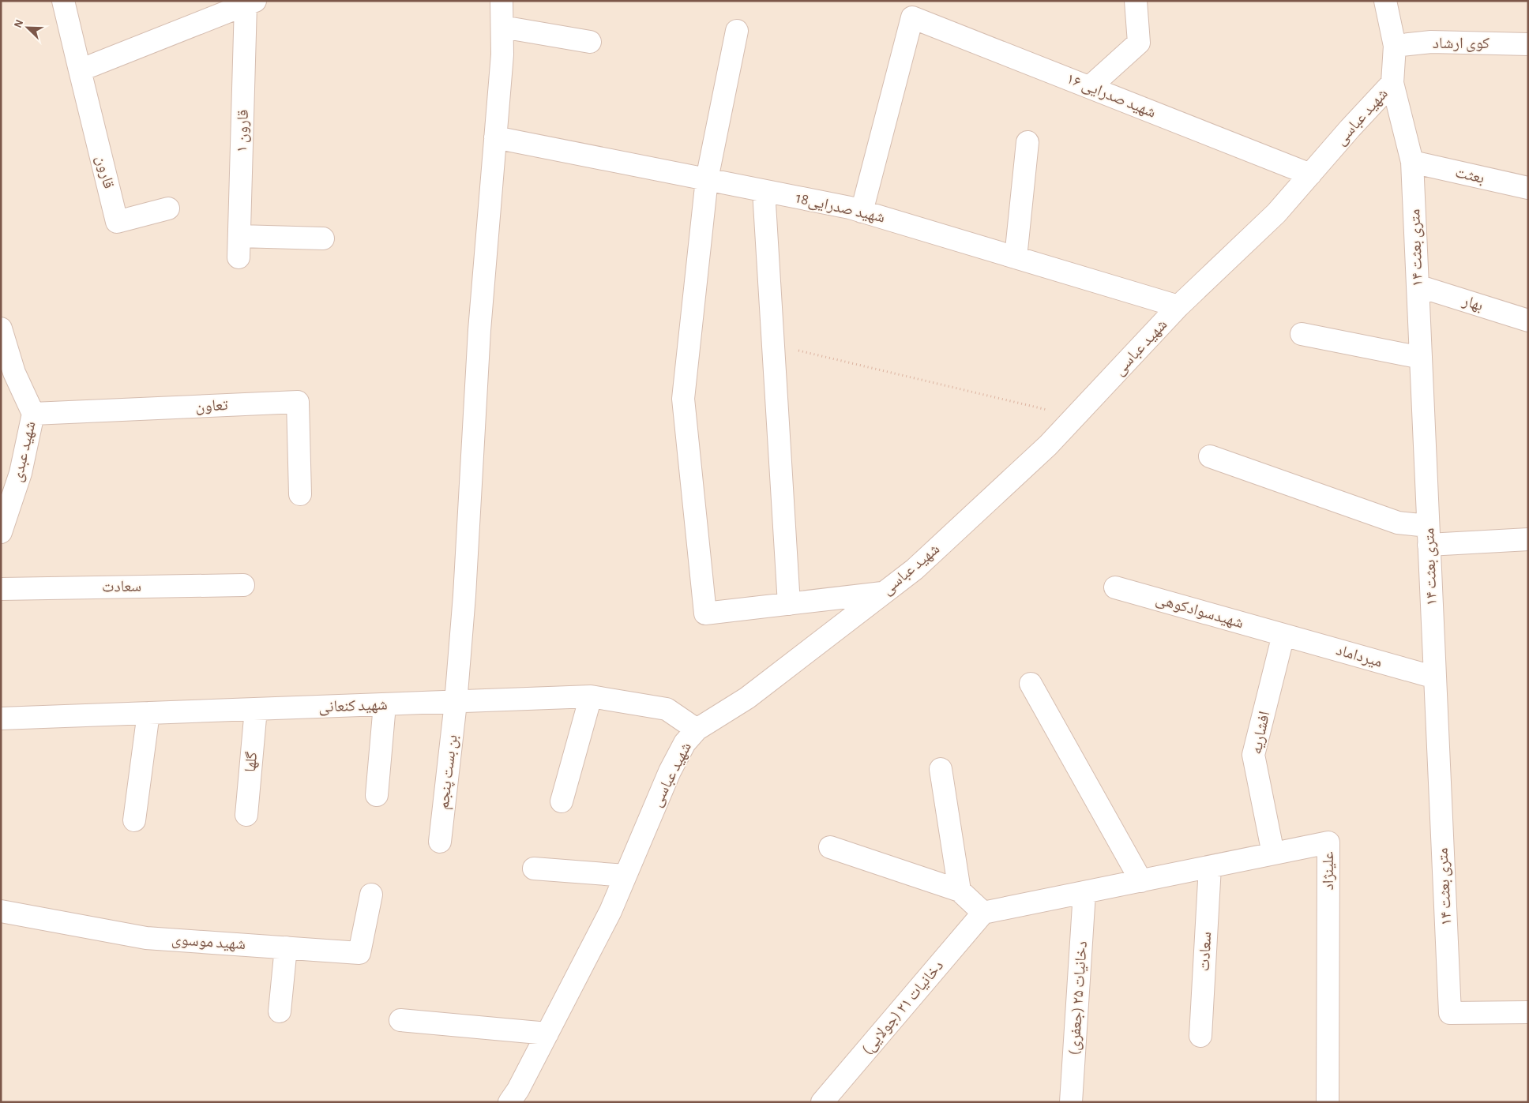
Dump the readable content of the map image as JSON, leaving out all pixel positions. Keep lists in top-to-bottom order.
{
  "streets": {
    "street": [
      "کوی ارشاد",
      "شهید صدرایی ۱۶",
      "شهید عباسی",
      "قارون ۱",
      "قارون",
      "بعثت",
      "شهید صدرایی18",
      "۱۴ متری بعثت",
      "بهار",
      "تعاون",
      "شهید عبدی",
      "سعادت",
      "شهیدسوادکوهی",
      "میرداماد",
      "شهید کنعانی",
      "افشاریه",
      "گلها",
      "بن بست پنجم",
      "علینژاد",
      "شهید موسوی",
      "دخانیات ۲۵ (جعفری)",
      "دخانیات ۲۱ (جولایی)"
    ]
  },
  "crossings": [
    ["کوی ارشاد", "۱۴ متری بعثت"],
    ["شهید صدرایی ۱۶", "شهید عباسی"],
    ["شهید صدرایی ۱۶", "شهید صدرایی18"],
    ["شهید عباسی", "شهید صدرایی18"],
    ["شهید عباسی", "۱۴ متری بعثت"],
    ["شهید عباسی", "شهید کنعانی"],
    ["بعثت", "۱۴ متری بعثت"],
    ["شهید صدرایی18", "بن بست پنجم"],
    ["۱۴ متری بعثت", "بهار"],
    ["۱۴ متری بعثت", "میرداماد"],
    ["تعاون", "شهید عبدی"],
    ["سعادت", "علینژاد"],
    ["شهیدسوادکوهی", "میرداماد"],
    ["شهیدسوادکوهی", "افشاریه"],
    ["میرداماد", "افشاریه"],
    ["شهید کنعانی", "گلها"],
    ["شهید کنعانی", "بن بست پنجم"],
    ["افشاریه", "علینژاد"],
    ["علینژاد", "دخانیات ۲۵ (جعفری)"],
    ["علینژاد", "دخانیات ۲۱ (جولایی)"]
  ],
  "north": "top left"
}
